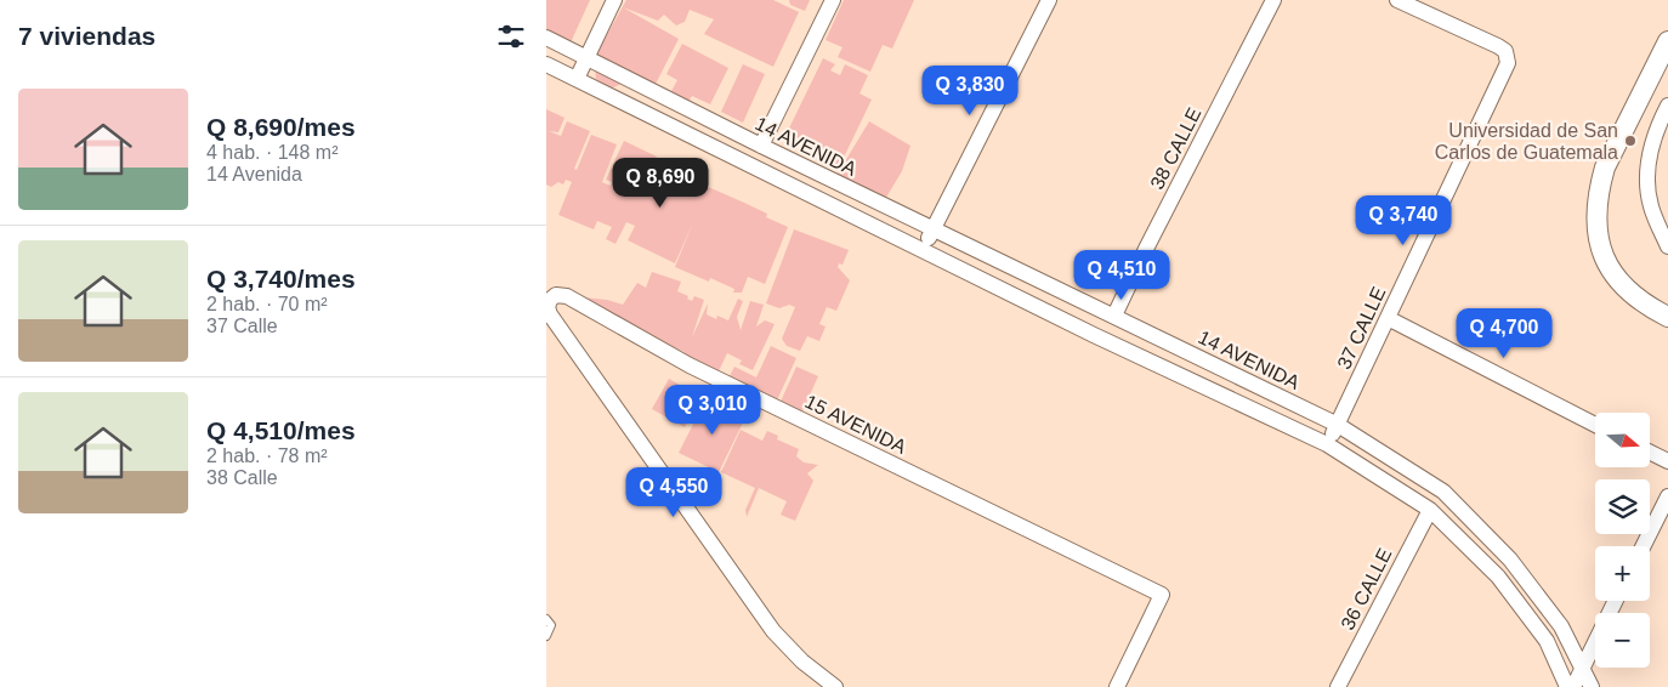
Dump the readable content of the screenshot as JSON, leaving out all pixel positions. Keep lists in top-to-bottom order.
{
  "streets": {
    "street": [
      "14 AVENIDA",
      "38 CALLE",
      "37 CALLE",
      "15 AVENIDA",
      "36 CALLE"
    ]
  },
  "crossings": [
    ["14 AVENIDA", "38 CALLE"],
    ["14 AVENIDA", "37 CALLE"]
  ],
  "places": ["Universidad de San Carlos de Guatemala"],
  "north": "right",
  "page": {
    "heading": "7 viviendas",
    "price": [
      "Q 3,830",
      "Q 8,690",
      "Q 3,740",
      "Q 4,510",
      "Q 4,700",
      "Q 3,010",
      "Q 4,550"
    ],
    "list": [
      {
        "name": "Q 8,690/mes",
        "note": "4 hab. · 148 m² · 14 Avenida"
      },
      {
        "name": "Q 3,740/mes",
        "note": "2 hab. · 70 m² · 37 Calle"
      },
      {
        "name": "Q 4,510/mes",
        "note": "2 hab. · 78 m² · 38 Calle"
      }
    ],
    "map_buttons": ["+", "−"]
  }
}
